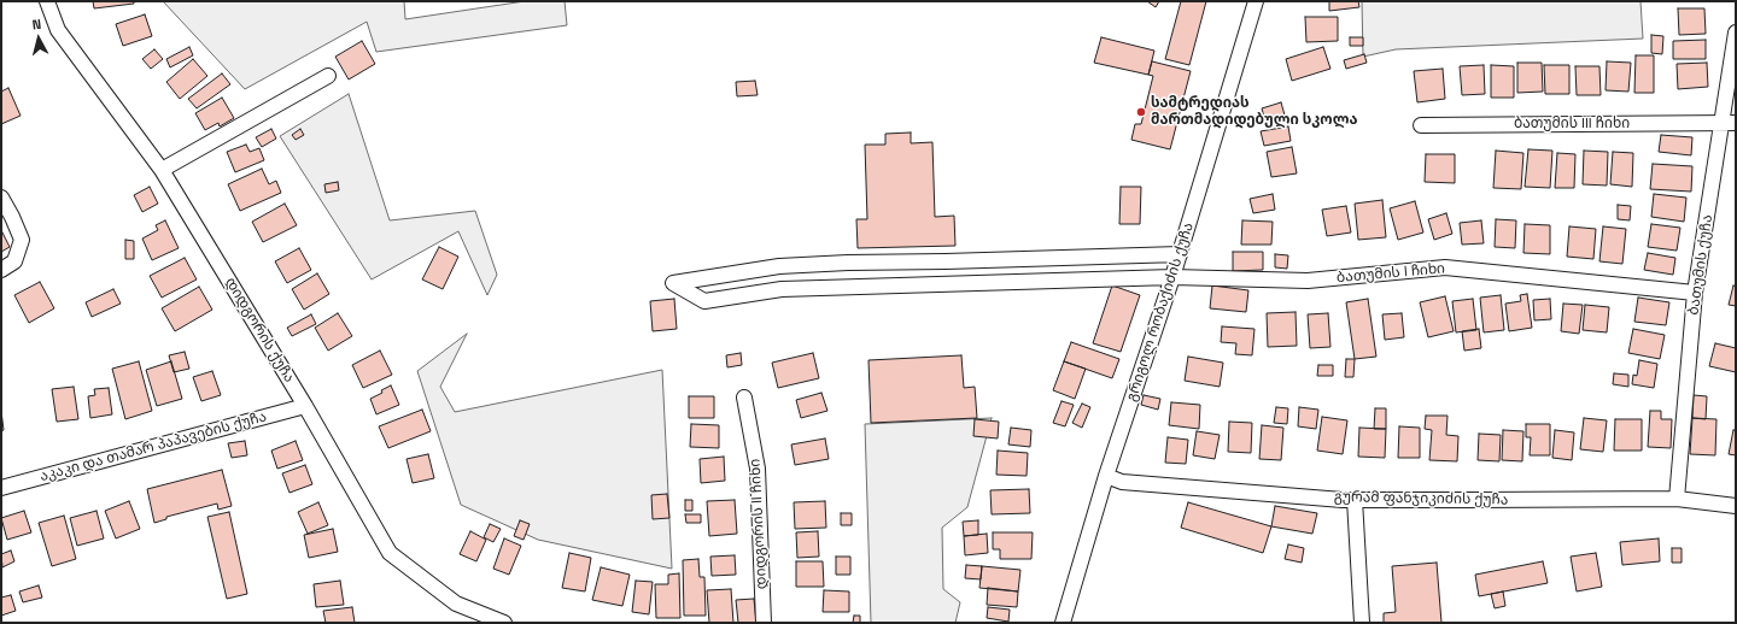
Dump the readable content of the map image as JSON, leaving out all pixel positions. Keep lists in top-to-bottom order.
{
  "streets": {
    "street": [
      "ბათუმის III ჩიხი",
      "ბათუმის ქუჩა",
      "ბათუმის I ჩიხი",
      "გრიგოლ რობაქიძის ქუჩა",
      "დიდგორის ქუჩა",
      "აკაკი და თამარ პაპავების ქუჩა",
      "გურამ ფანჯიკიძის ქუჩა",
      "დიდგორის II ჩიხი"
    ]
  },
  "crossings": [
    ["ბათუმის III ჩიხი", "ბათუმის ქუჩა"],
    ["ბათუმის ქუჩა", "ბათუმის I ჩიხი"],
    ["ბათუმის ქუჩა", "გურამ ფანჯიკიძის ქუჩა"],
    ["ბათუმის I ჩიხი", "გრიგოლ რობაქიძის ქუჩა"],
    ["გრიგოლ რობაქიძის ქუჩა", "გურამ ფანჯიკიძის ქუჩა"],
    ["დიდგორის ქუჩა", "აკაკი და თამარ პაპავების ქუჩა"]
  ],
  "places": ["სამტრედიას მართმადიდებული სკოლა"],
  "north": "top"
}
